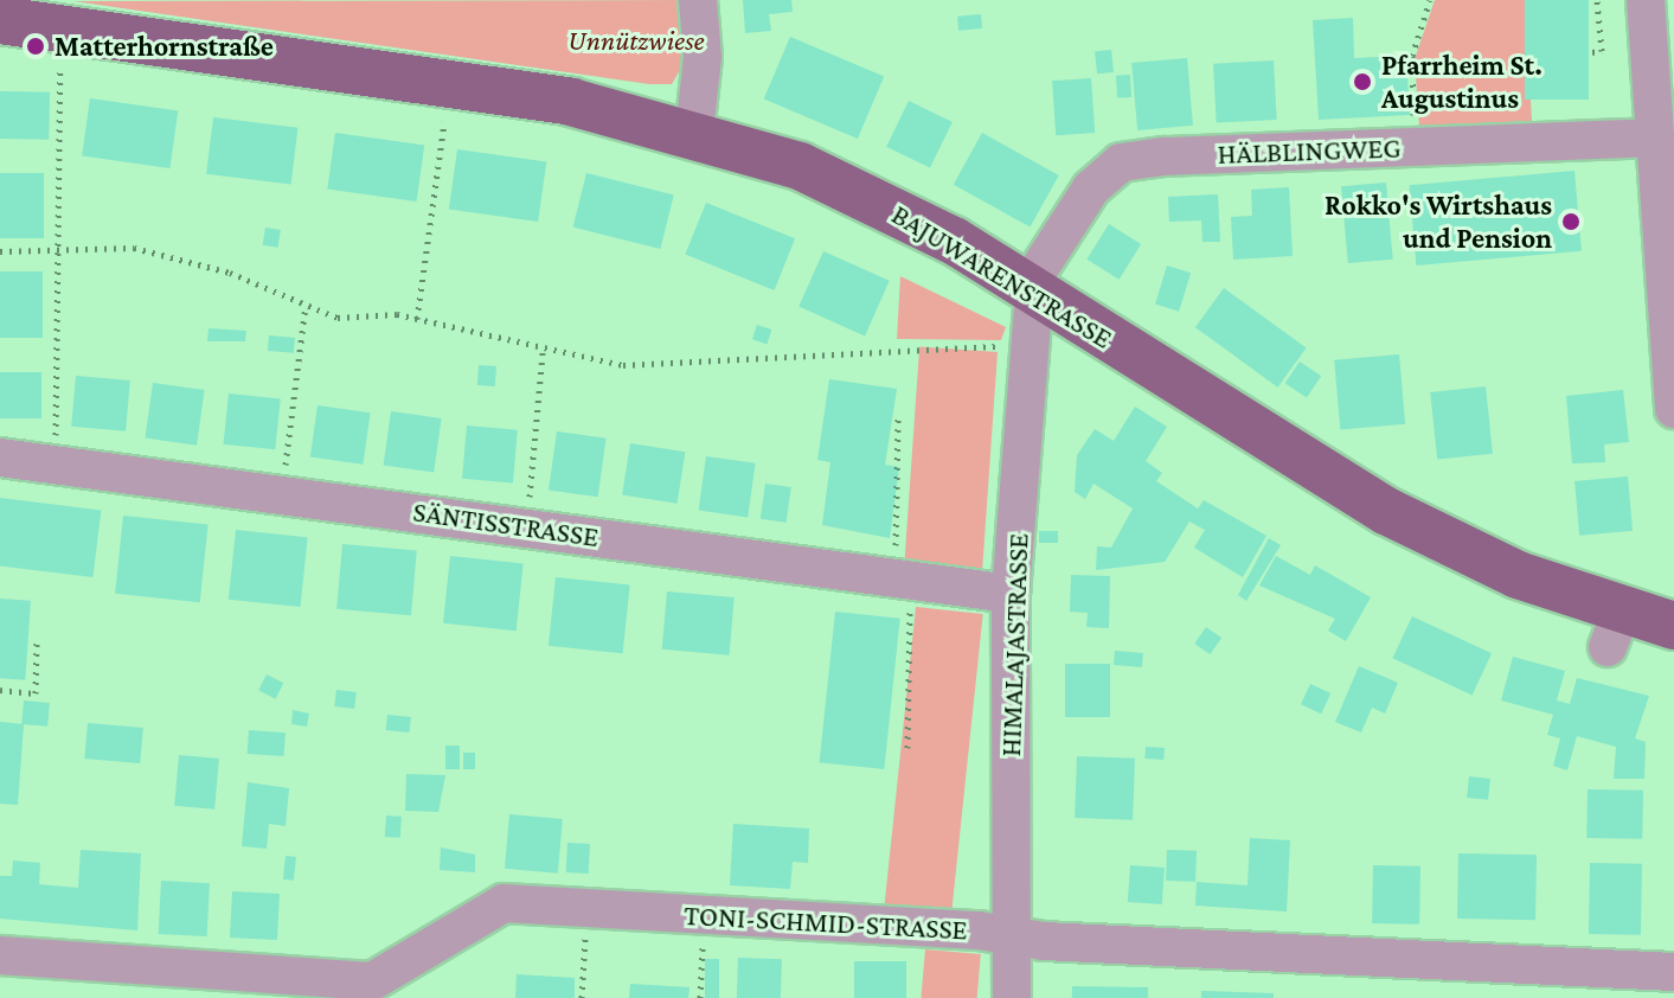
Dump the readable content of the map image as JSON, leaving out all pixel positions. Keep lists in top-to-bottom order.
{
  "streets": {
    "main road": ["BAJUWARENSTRASSE"],
    "street": [
      "HÄLBLINGWEG",
      "SÄNTISSTRASSE",
      "HIMALAJASTRASSE",
      "TONI-SCHMID-STRASSE"
    ]
  },
  "crossings": [
    ["HÄLBLINGWEG", "BAJUWARENSTRASSE"],
    ["HÄLBLINGWEG", "HIMALAJASTRASSE"],
    ["BAJUWARENSTRASSE", "HIMALAJASTRASSE"],
    ["SÄNTISSTRASSE", "HIMALAJASTRASSE"],
    ["HIMALAJASTRASSE", "TONI-SCHMID-STRASSE"]
  ],
  "parks": ["Unnützwiese"],
  "places": ["Matterhornstraße", "Pfarrheim St. Augustinus", "Rokko's Wirtshaus und Pension"]
}
